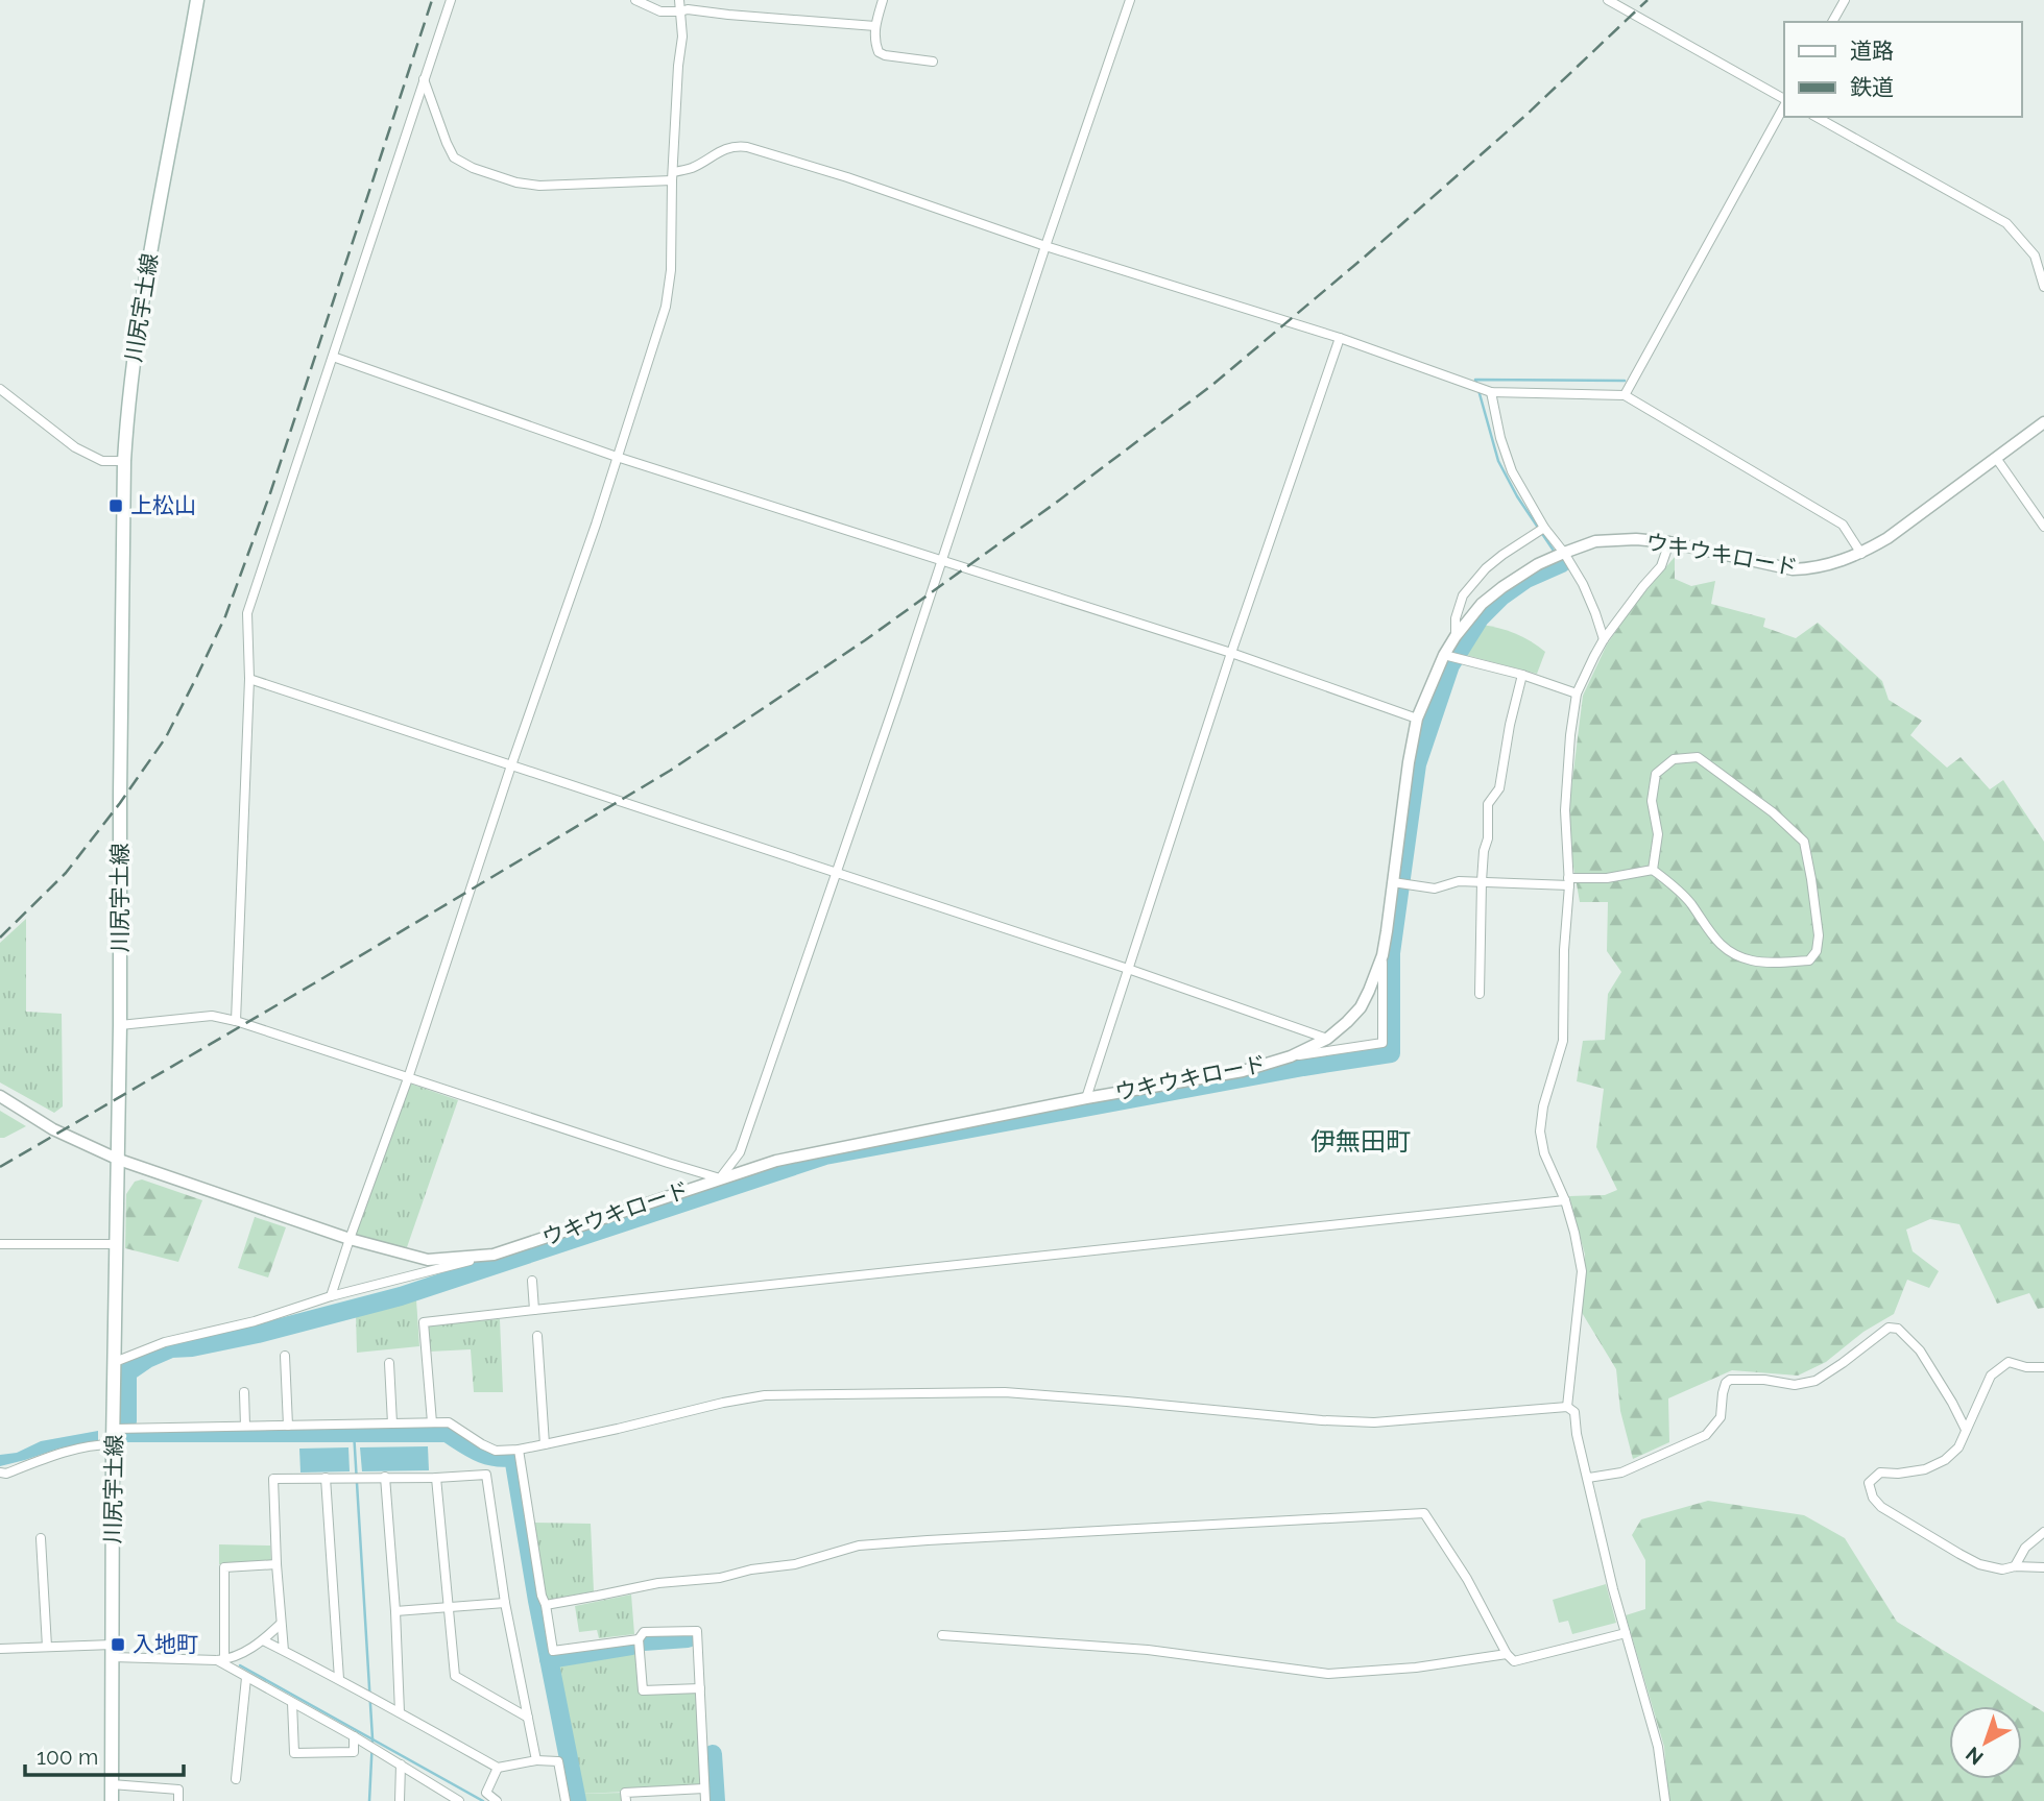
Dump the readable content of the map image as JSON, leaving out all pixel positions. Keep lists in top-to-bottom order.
{
  "streets": {
    "main road": ["川尻宇土線"],
    "street": ["ウキウキロード"]
  },
  "crossings": [
    ["川尻宇土線", "ウキウキロード"]
  ],
  "districts": ["伊無田町"],
  "places": {
    "transit": ["上松山", "入地町"]
  },
  "legend": ["道路", "鉄道"],
  "scale_bar": "100 m",
  "north": "bottom left"
}
